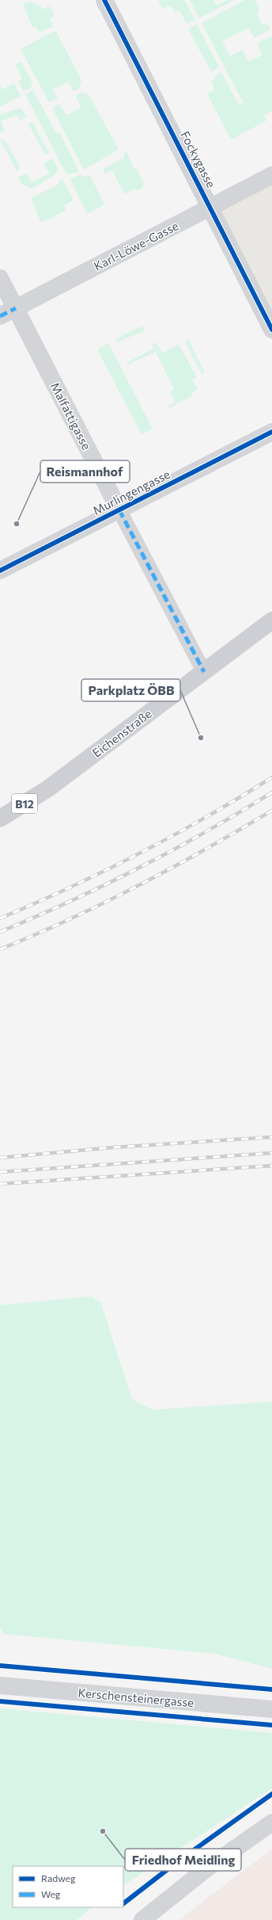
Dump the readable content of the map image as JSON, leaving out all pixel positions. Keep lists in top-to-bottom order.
{
  "streets": {
    "main road": ["Eichenstraße", "B12"],
    "street": [
      "Fockygasse",
      "Karl-Löwe-Gasse",
      "Malfattigasse",
      "Murlingengasse",
      "Kerschensteinergasse"
    ]
  },
  "crossings": [
    ["Fockygasse", "Karl-Löwe-Gasse"],
    ["Karl-Löwe-Gasse", "Malfattigasse"],
    ["Malfattigasse", "Murlingengasse"],
    ["Malfattigasse", "Eichenstraße"]
  ],
  "places": ["Reismannhof", "Parkplatz ÖBB", "Friedhof Meidling"],
  "legend": ["Radweg", "Weg"]
}
